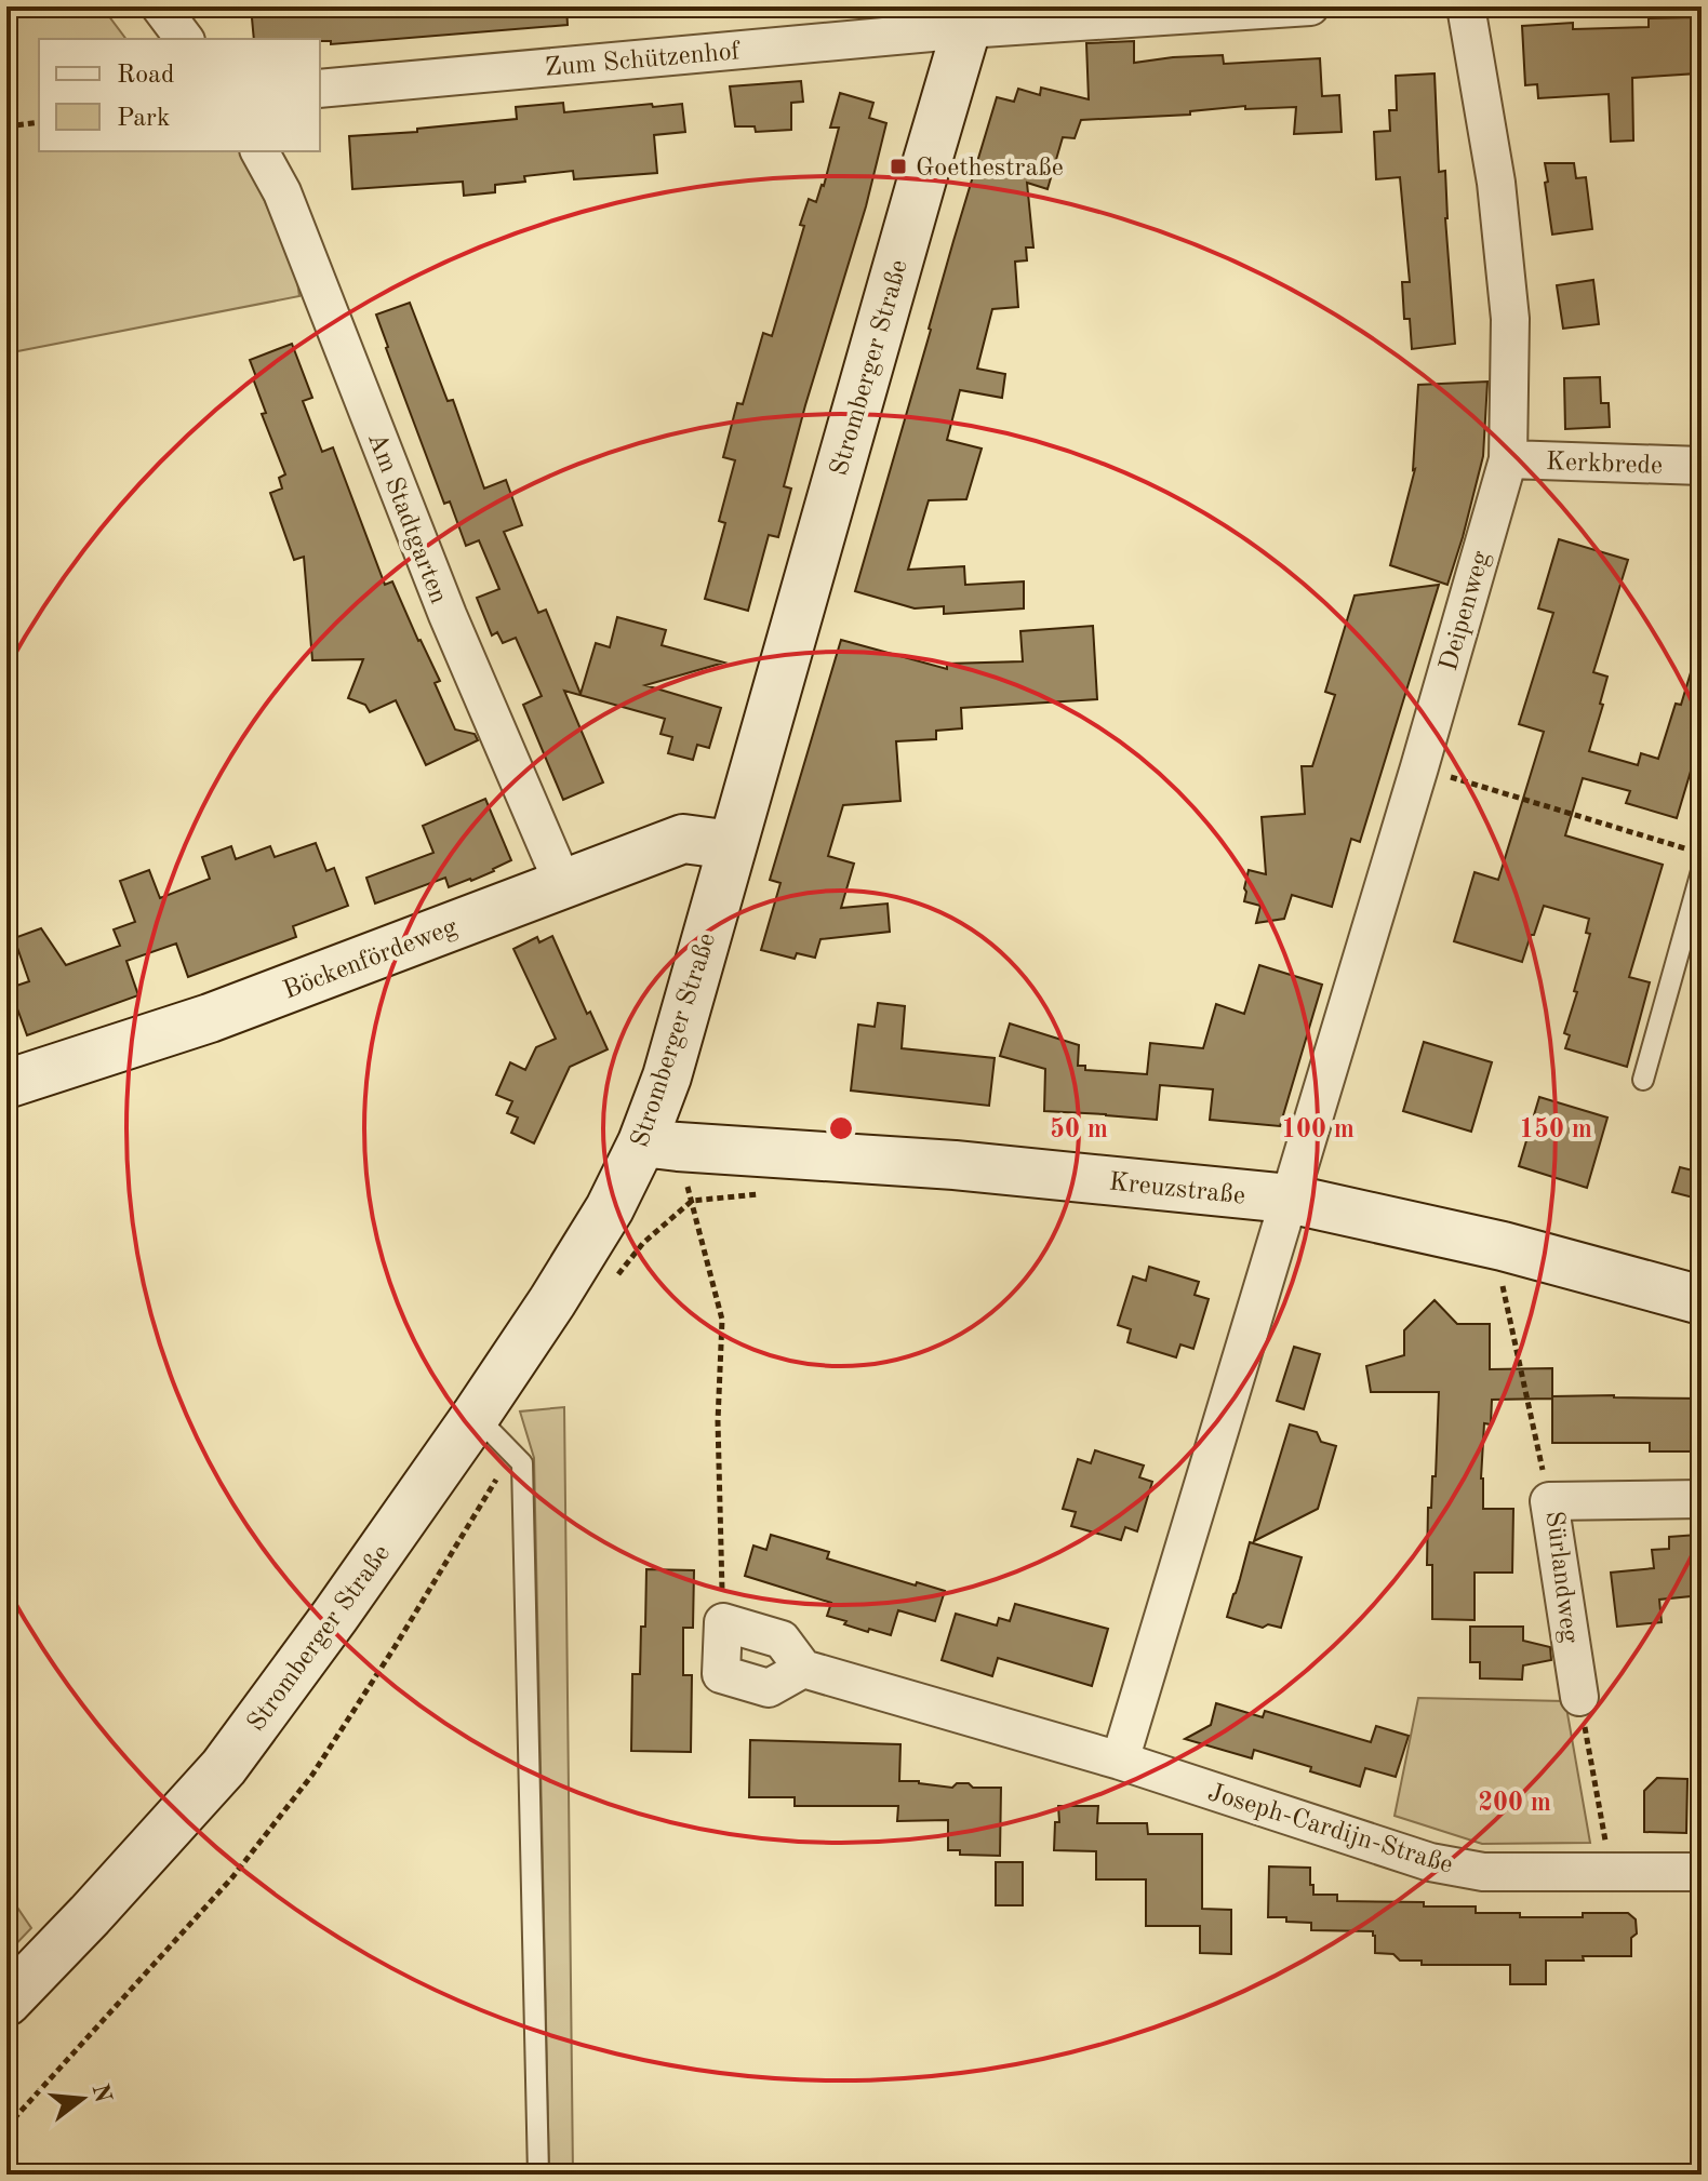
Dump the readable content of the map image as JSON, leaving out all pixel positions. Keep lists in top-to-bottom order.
{
  "streets": {
    "main road": ["Stromberger Straße", "Böckenfördeweg", "Kreuzstraße"],
    "street": [
      "Zum Schützenhof",
      "Kerkbrede",
      "Am Stadtgarten",
      "Deipenweg",
      "Sürlandweg",
      "Joseph-Cardijn-Straße"
    ]
  },
  "crossings": [
    ["Zum Schützenhof", "Stromberger Straße"],
    ["Stromberger Straße", "Böckenfördeweg"],
    ["Stromberger Straße", "Kreuzstraße"],
    ["Kerkbrede", "Deipenweg"],
    ["Am Stadtgarten", "Böckenfördeweg"],
    ["Deipenweg", "Kreuzstraße"]
  ],
  "places": {
    "transit": ["Goethestraße"]
  },
  "legend": ["Road", "Park"],
  "north": "right",
  "rings": [
    "50 m",
    "100 m",
    "150 m",
    "200 m"
  ]
}
